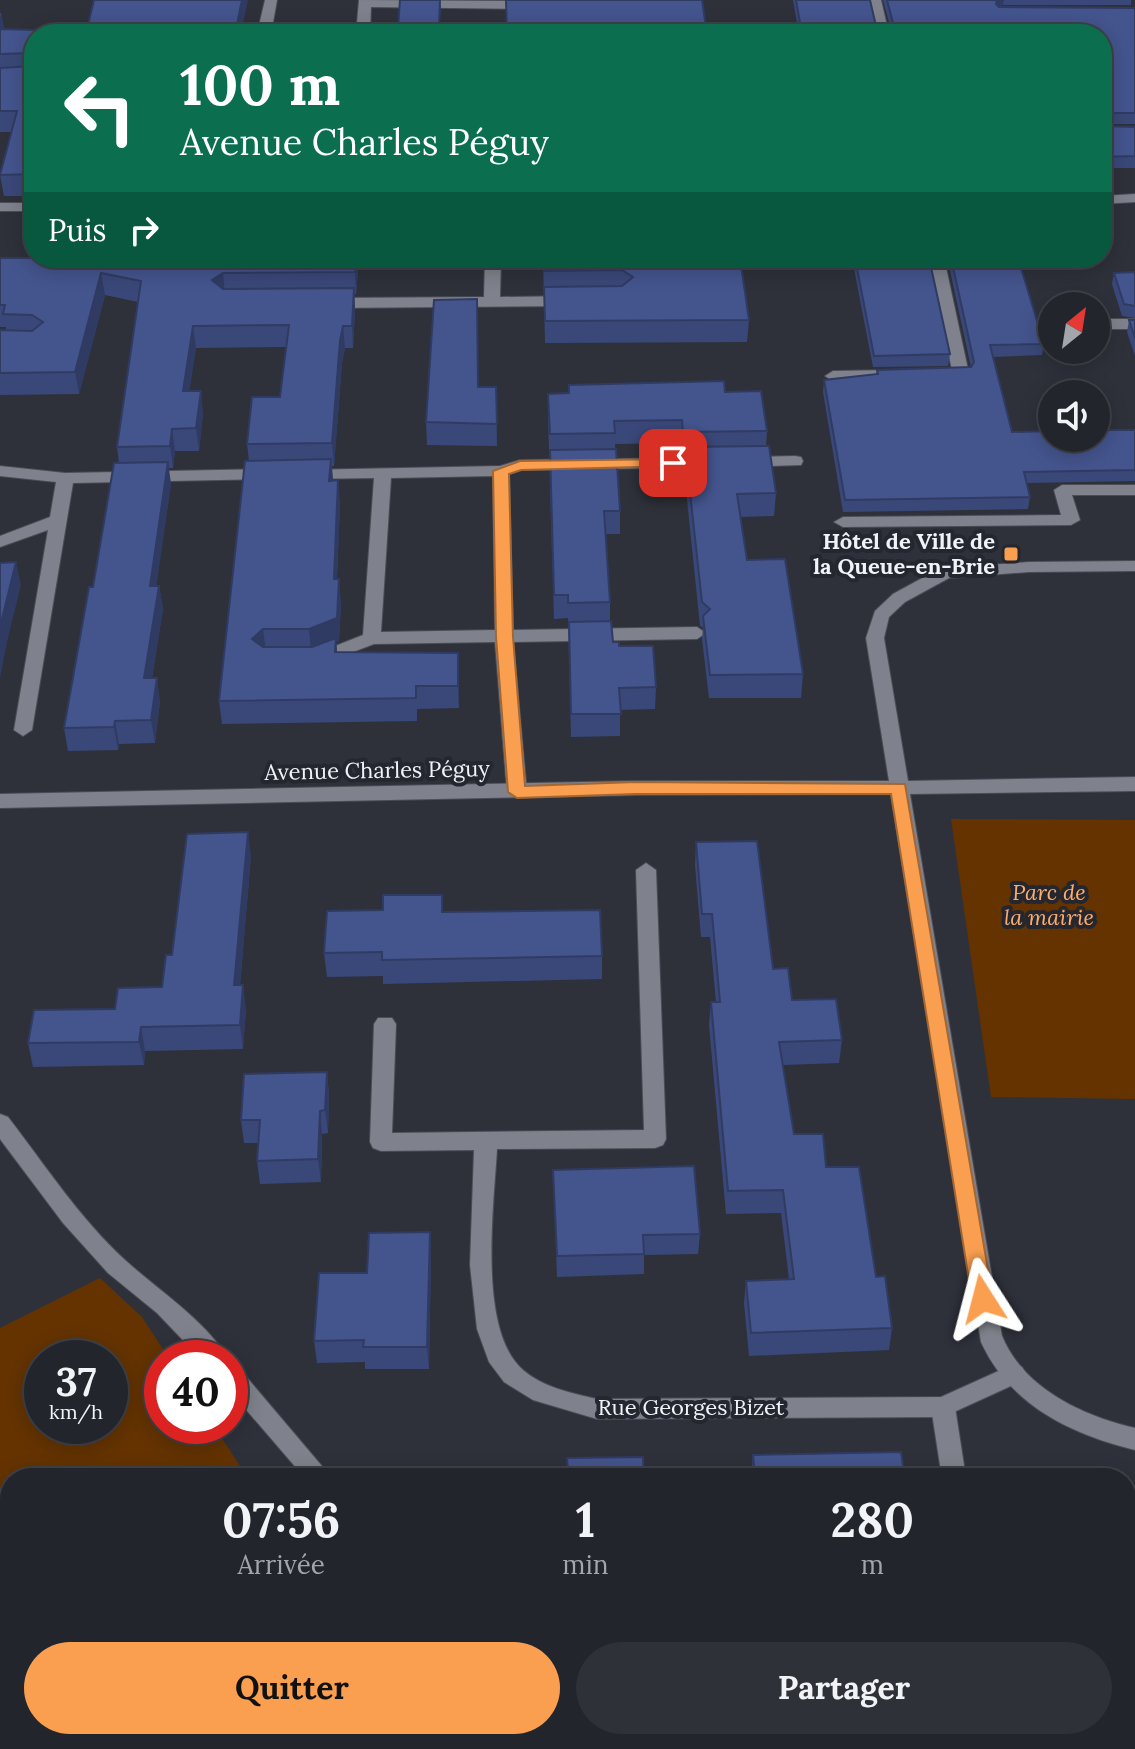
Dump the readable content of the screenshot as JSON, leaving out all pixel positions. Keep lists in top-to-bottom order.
{
  "streets": {
    "street": ["Avenue Charles Péguy", "Rue Georges Bizet"]
  },
  "parks": ["Parc de la mairie"],
  "places": {
    "transit": ["Hôtel de Ville de la Queue-en-Brie"]
  },
  "north": "top right",
  "page": {
    "turn": ["100 m", "Avenue Charles Péguy"],
    "then": "Puis",
    "speed": "37 km/h",
    "limit": "40",
    "eta": [
      "07:56",
      "Arrivée",
      "1",
      "min",
      "280",
      "m"
    ],
    "buttons": ["Quitter", "Partager"]
  }
}
